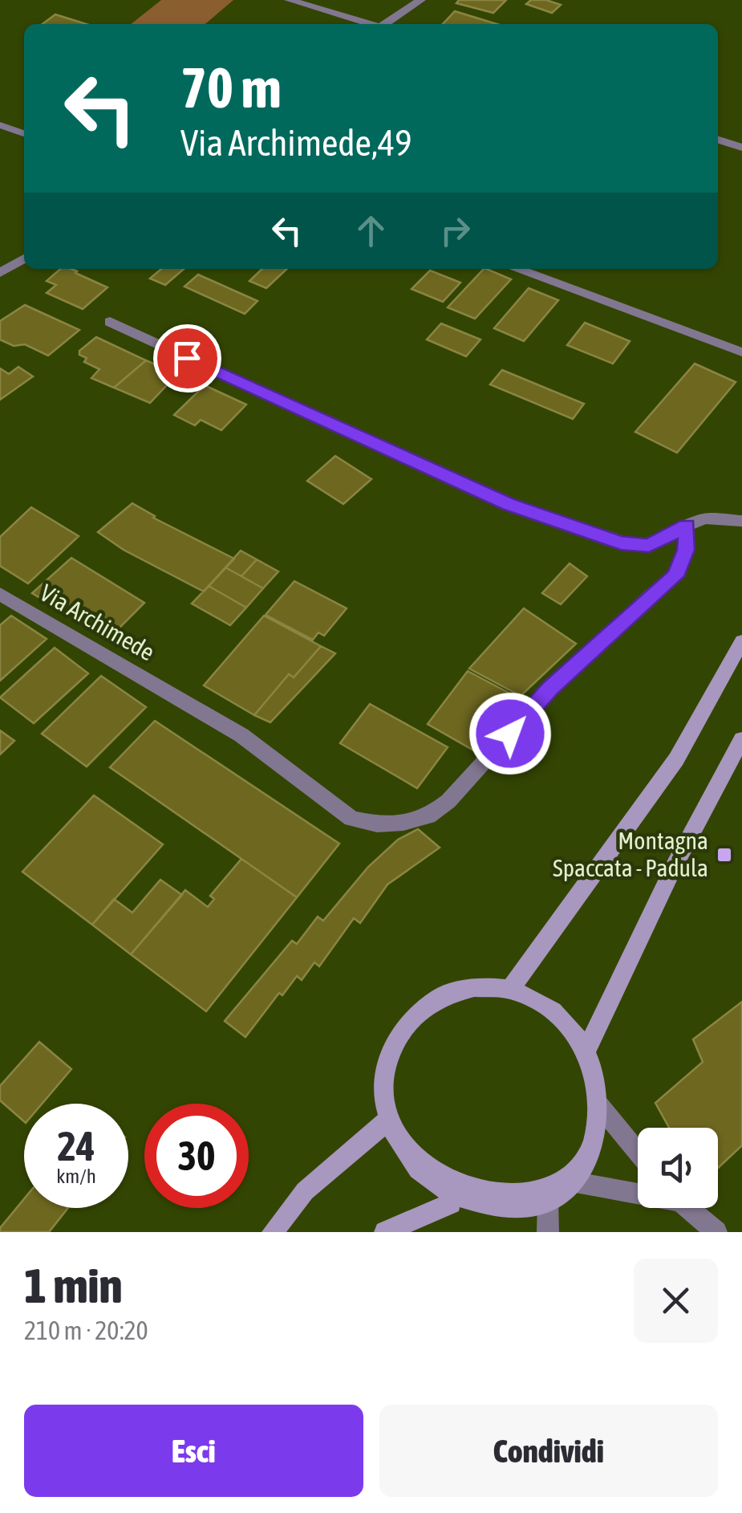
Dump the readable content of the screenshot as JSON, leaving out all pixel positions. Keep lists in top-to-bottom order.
{
  "streets": {
    "street": ["Via Archimede"]
  },
  "places": {
    "transit": ["Montagna Spaccata - Padula"]
  },
  "page": {
    "turn": ["70 m", "Via Archimede,49"],
    "speed": "24 km/h",
    "limit": "30",
    "heading": ["1 min", "210 m · 20:20"],
    "buttons": ["Esci", "Condividi"]
  }
}
